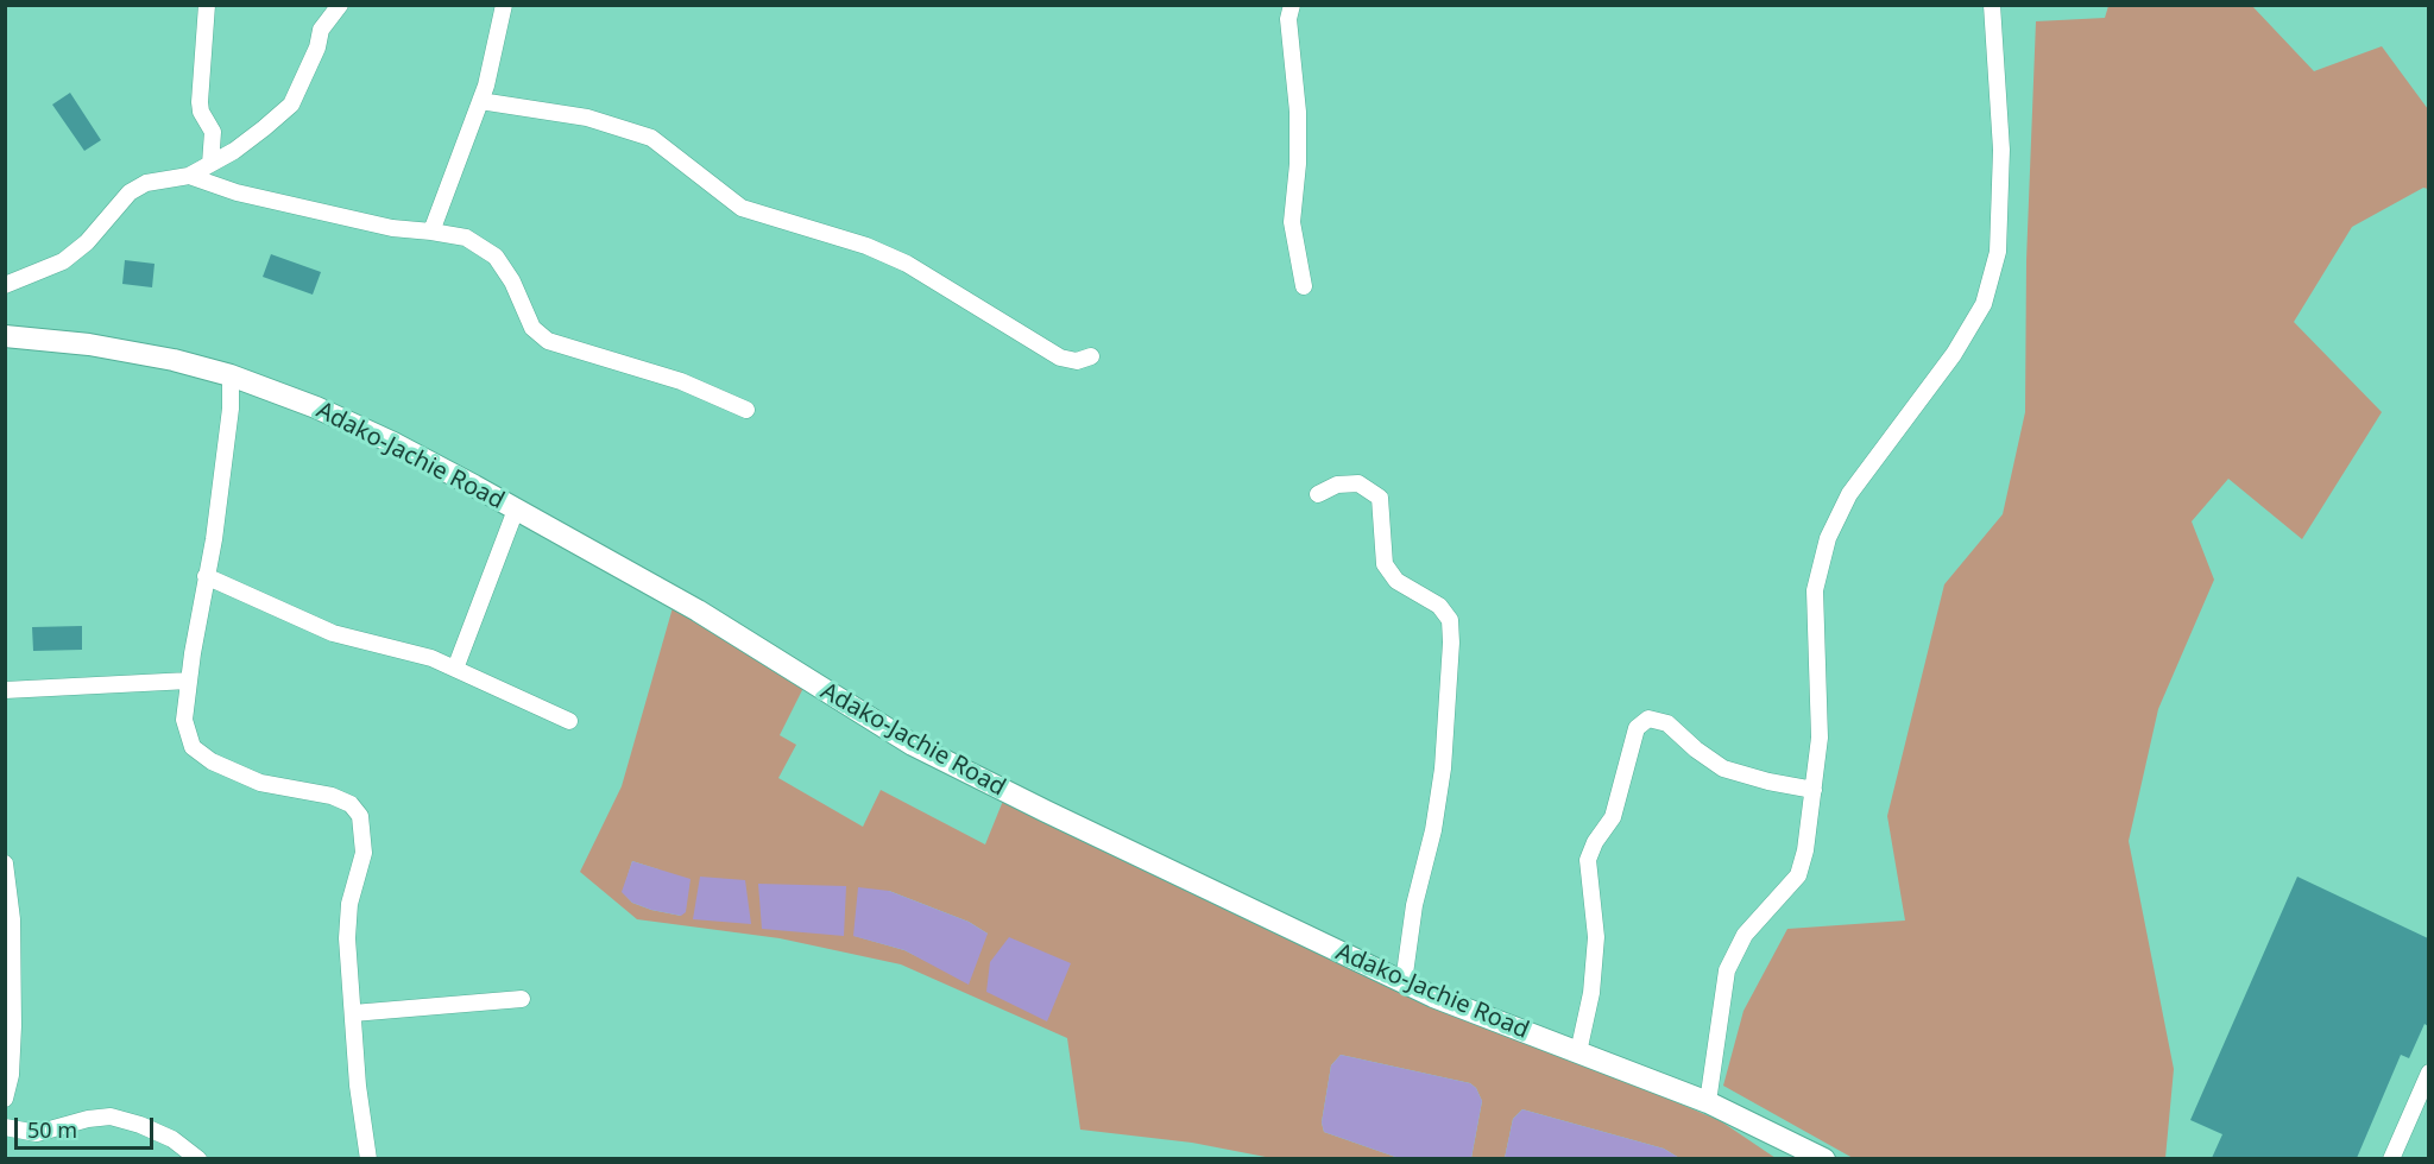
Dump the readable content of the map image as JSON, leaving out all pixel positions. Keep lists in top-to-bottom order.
{
  "streets": {
    "street": ["Adako-Jachie Road"]
  },
  "scale_bar": "50 m"
}
